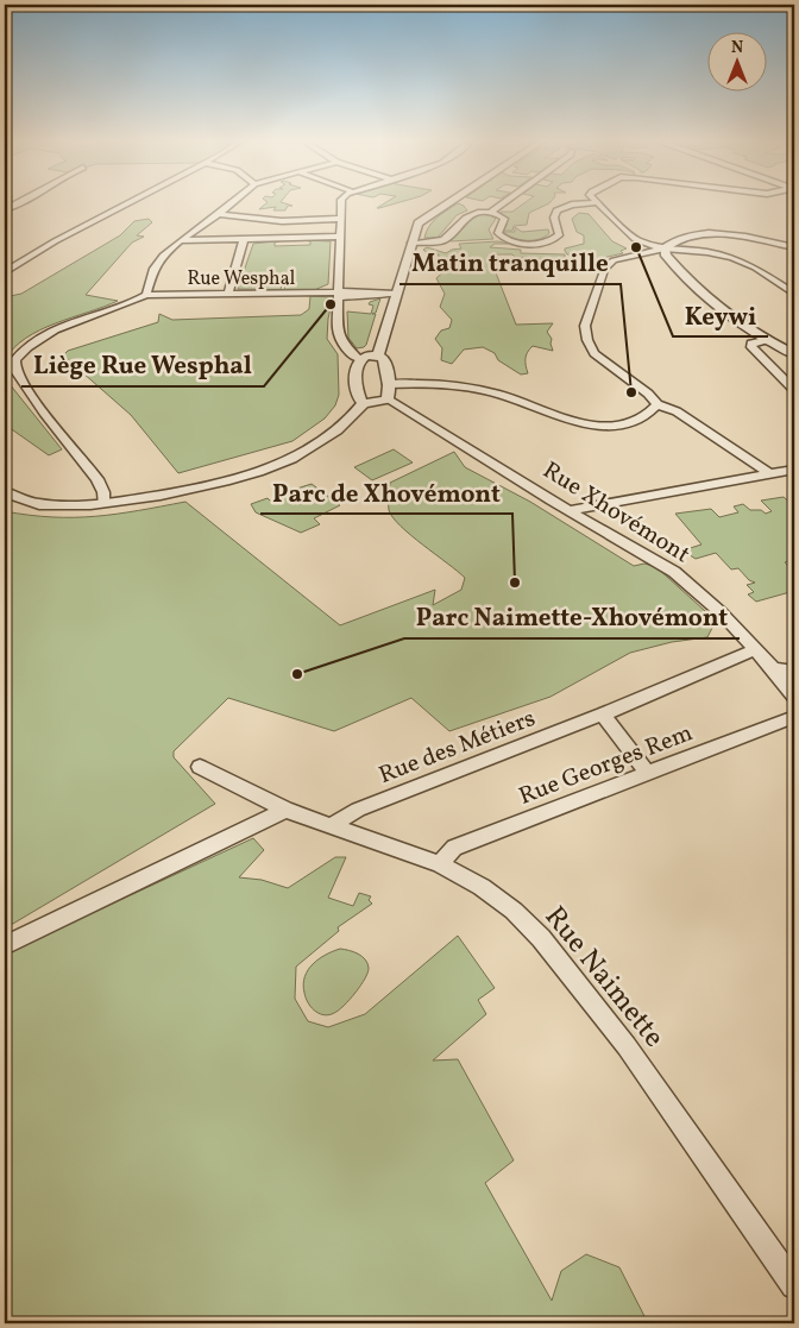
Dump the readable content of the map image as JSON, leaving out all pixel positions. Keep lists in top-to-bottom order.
{
  "streets": {
    "street": [
      "Rue Wesphal",
      "Rue Xhovémont",
      "Rue des Métiers",
      "Rue Georges Rem",
      "Rue Naimette"
    ]
  },
  "crossings": [
    ["Rue Xhovémont", "Rue des Métiers"],
    ["Rue des Métiers", "Rue Naimette"],
    ["Rue Georges Rem", "Rue Naimette"]
  ],
  "places": [
    "Keywi",
    "Liège Rue Wesphal",
    "Matin tranquille",
    "Parc de Xhovémont",
    "Parc Naimette-Xhovémont"
  ],
  "north": "top"
}
